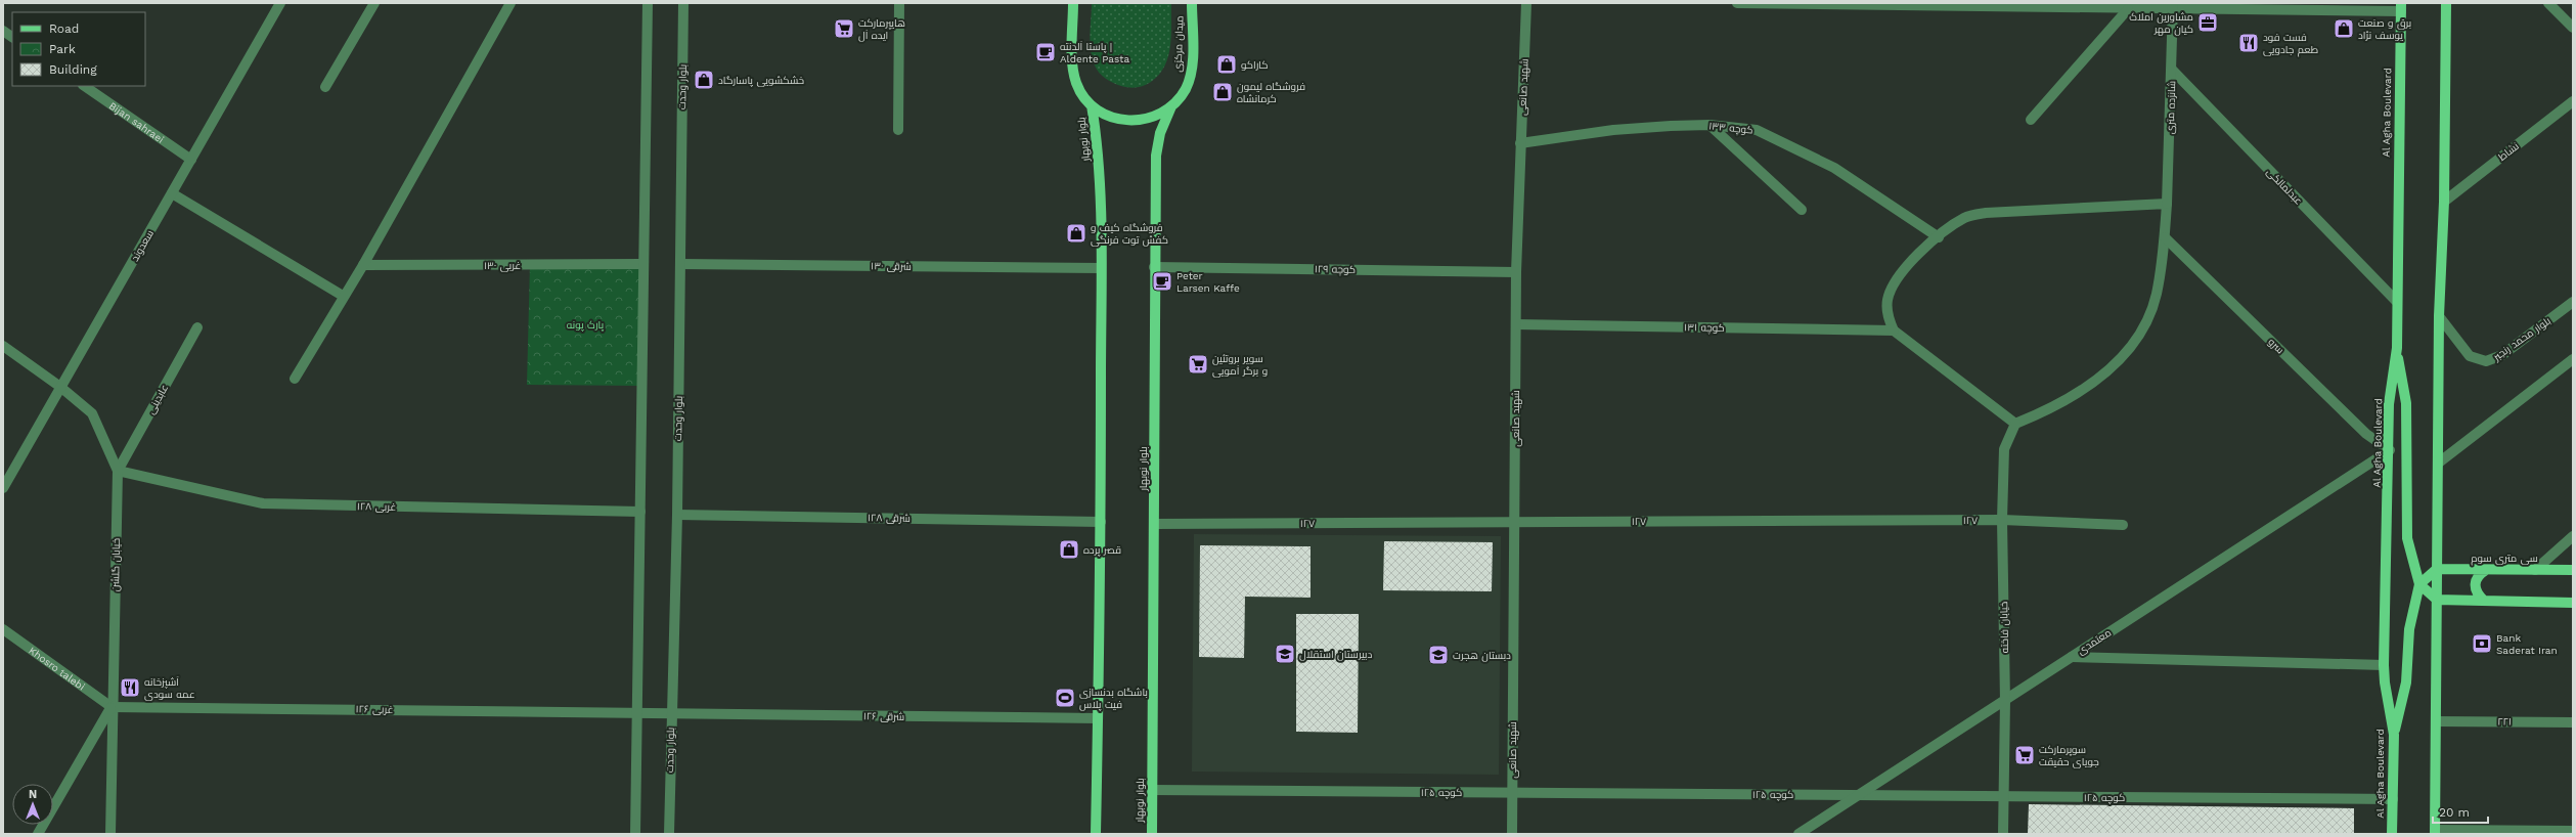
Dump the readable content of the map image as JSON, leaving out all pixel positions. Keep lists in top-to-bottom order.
{
  "streets": {
    "main road": [
      "میدان مرکزی",
      "Al Agha Boulevard",
      "بلوار نوبهار",
      "سی متری سوم"
    ],
    "street": [
      "بلوار وحدت",
      "شهید صانعی",
      "شانزده متری",
      "Bijan sahraei",
      "کوچه ۱۳۳",
      "نشاط",
      "عبدلمالکی",
      "سعدوند",
      "۱۳۰ غربی",
      "۱۳۰ شرقی",
      "کوچه ۱۲۹",
      "کوچه ۱۳۱",
      "بلوار محمد رنجبر",
      "سرو",
      "عابدینی",
      "۱۲۸ غربی",
      "۱۲۸ شرقی",
      "۱۲۷",
      "خیابان گلشن",
      "خیابان فاخته",
      "معتمدی",
      "Khosro talebi",
      "۱۲۶ غربی",
      "۱۲۶ شرقی",
      "۲۲۱",
      "کوچه ۱۲۵"
    ]
  },
  "crossings": [
    ["میدان مرکزی", "بلوار نوبهار"],
    ["بلوار وحدت", "۱۳۰ شرقی"],
    ["بلوار وحدت", "۱۲۸ شرقی"],
    ["بلوار وحدت", "۱۲۶ غربی"],
    ["بلوار وحدت", "۱۲۶ شرقی"],
    ["شهید صانعی", "کوچه ۱۳۳"],
    ["شهید صانعی", "کوچه ۱۲۹"],
    ["شهید صانعی", "کوچه ۱۳۱"],
    ["شهید صانعی", "۱۲۷"],
    ["شهید صانعی", "کوچه ۱۲۵"],
    ["شانزده متری", "عبدلمالکی"],
    ["شانزده متری", "سرو"],
    ["شانزده متری", "خیابان فاخته"],
    ["Al Agha Boulevard", "عبدلمالکی"],
    ["Al Agha Boulevard", "سرو"],
    ["Al Agha Boulevard", "معتمدی"],
    ["Al Agha Boulevard", "کوچه ۱۲۵"],
    ["Bijan sahraei", "سعدوند"],
    ["بلوار نوبهار", "۱۳۰ شرقی"],
    ["بلوار نوبهار", "کوچه ۱۲۹"],
    ["بلوار نوبهار", "۱۲۸ شرقی"],
    ["بلوار نوبهار", "۱۲۷"],
    ["بلوار نوبهار", "۱۲۶ شرقی"],
    ["بلوار نوبهار", "کوچه ۱۲۵"],
    ["سعدوند", "خیابان گلشن"],
    ["سرو", "معتمدی"],
    ["عابدینی", "۱۲۸ غربی"],
    ["عابدینی", "خیابان گلشن"],
    ["۱۲۸ غربی", "خیابان گلشن"],
    ["۱۲۷", "خیابان فاخته"],
    ["خیابان گلشن", "Khosro talebi"],
    ["خیابان گلشن", "۱۲۶ غربی"],
    ["خیابان فاخته", "معتمدی"],
    ["خیابان فاخته", "کوچه ۱۲۵"],
    ["معتمدی", "کوچه ۱۲۵"],
    ["Khosro talebi", "۱۲۶ غربی"],
    ["۱۲۶ غربی", "۱۲۶ شرقی"]
  ],
  "parks": ["پارک پونه"],
  "places": {
    "office": ["مشاورین املاک کیان مهر"],
    "supermarket": ["هایپرمارکت ایده آل", "سوپر پروتئین و برگر آمویی", "سوپرمارکت جویای حقیقت"],
    "shop": [
      "برق و صنعت یوسف نژاد",
      "کاراکو",
      "خشکشویی پاسارگاد",
      "فروشگاه لیمون کرمانشاه",
      "فروشگاه کیف و کفش توت فرنگی",
      "قصر پرده"
    ],
    "restaurant": ["فست فود طعم جادویی", "آشپزخانه عمه سودی"],
    "cafe": ["پاستا آلدنته | Aldente Pasta", "Peter Larsen Kaffe"],
    "bank": ["Bank Saderat Iran"],
    "school or university": ["دبیرستان استقلال", "دبستان هجرت"],
    "sports": ["باشگاه بدنسازی فیت پلاس"]
  },
  "legend": ["Road", "Park", "Building"],
  "scale_bar": "20 m",
  "north": "top"
}
